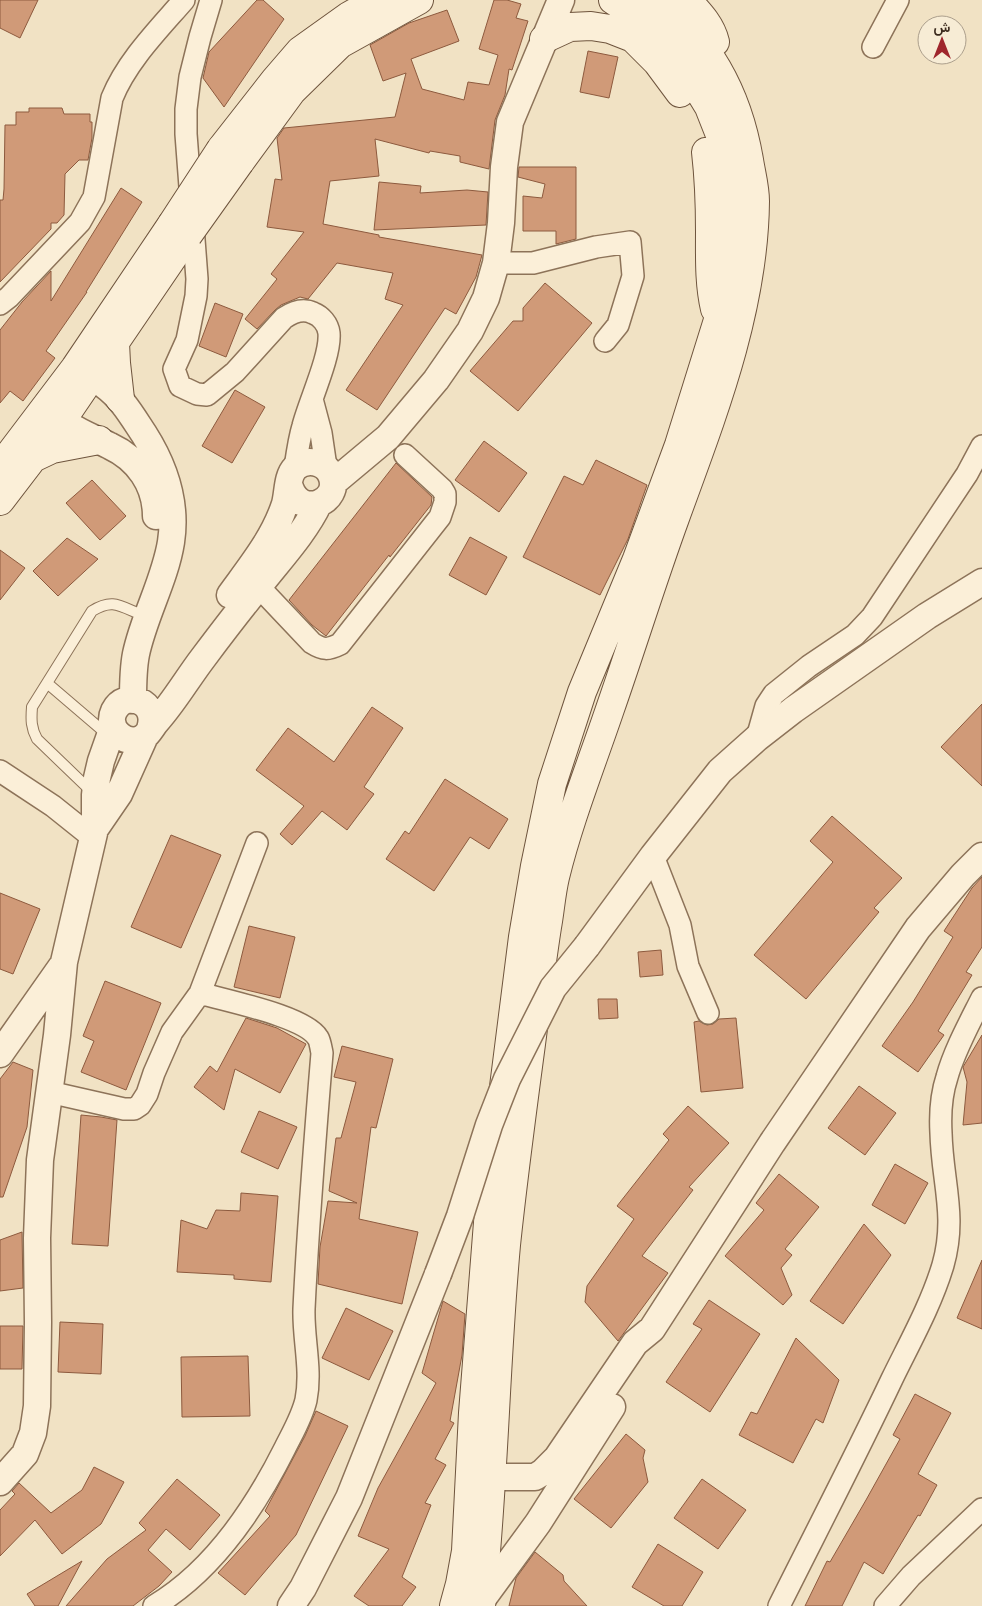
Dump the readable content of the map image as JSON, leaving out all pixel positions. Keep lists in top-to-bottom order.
{
  "north": "top"
}
